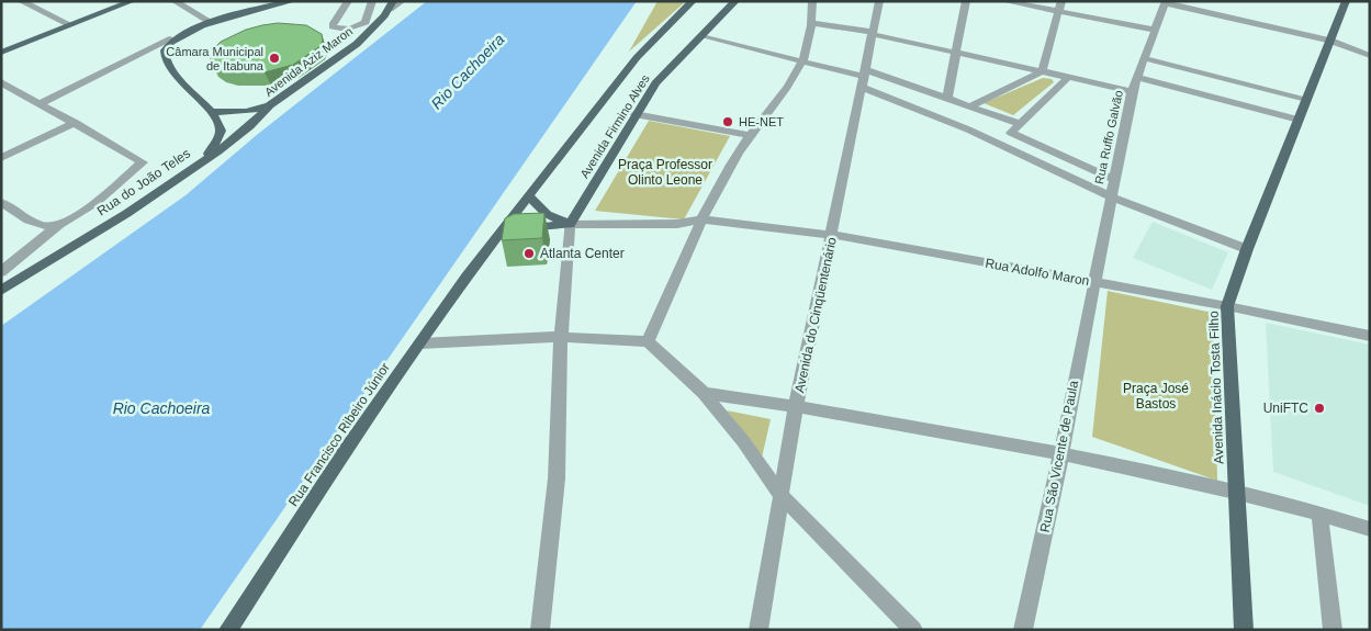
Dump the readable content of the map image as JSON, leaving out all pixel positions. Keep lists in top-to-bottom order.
{
  "streets": {
    "main road": [
      "Avenida Aziz Maron",
      "Avenida Firmino Alves",
      "Rua do João Teles",
      "Avenida Inácio Tosta Filho",
      "Rua Francisco Ribeiro Júnior"
    ],
    "street": [
      "Rua Ruffo Galvão",
      "Rua Adolfo Maron",
      "Avenida do Cinqüentenário",
      "Rua São Vicente de Paula"
    ]
  },
  "crossings": [
    ["Avenida Aziz Maron", "Rua do João Teles"],
    ["Avenida Firmino Alves", "Rua Adolfo Maron"],
    ["Avenida Firmino Alves", "Rua Francisco Ribeiro Júnior"],
    ["Rua Ruffo Galvão", "Rua Adolfo Maron"],
    ["Rua Ruffo Galvão", "Rua São Vicente de Paula"],
    ["Rua Adolfo Maron", "Avenida do Cinqüentenário"],
    ["Rua Adolfo Maron", "Avenida Inácio Tosta Filho"],
    ["Rua Adolfo Maron", "Rua Francisco Ribeiro Júnior"],
    ["Rua Adolfo Maron", "Rua São Vicente de Paula"]
  ],
  "water": ["Rio Cachoeira"],
  "parks": ["Praça Professor Olinto Leone", "Praça José Bastos"],
  "places": [
    "Câmara Municipal de Itabuna",
    "HE-NET",
    "Atlanta Center",
    "UniFTC"
  ]
}
